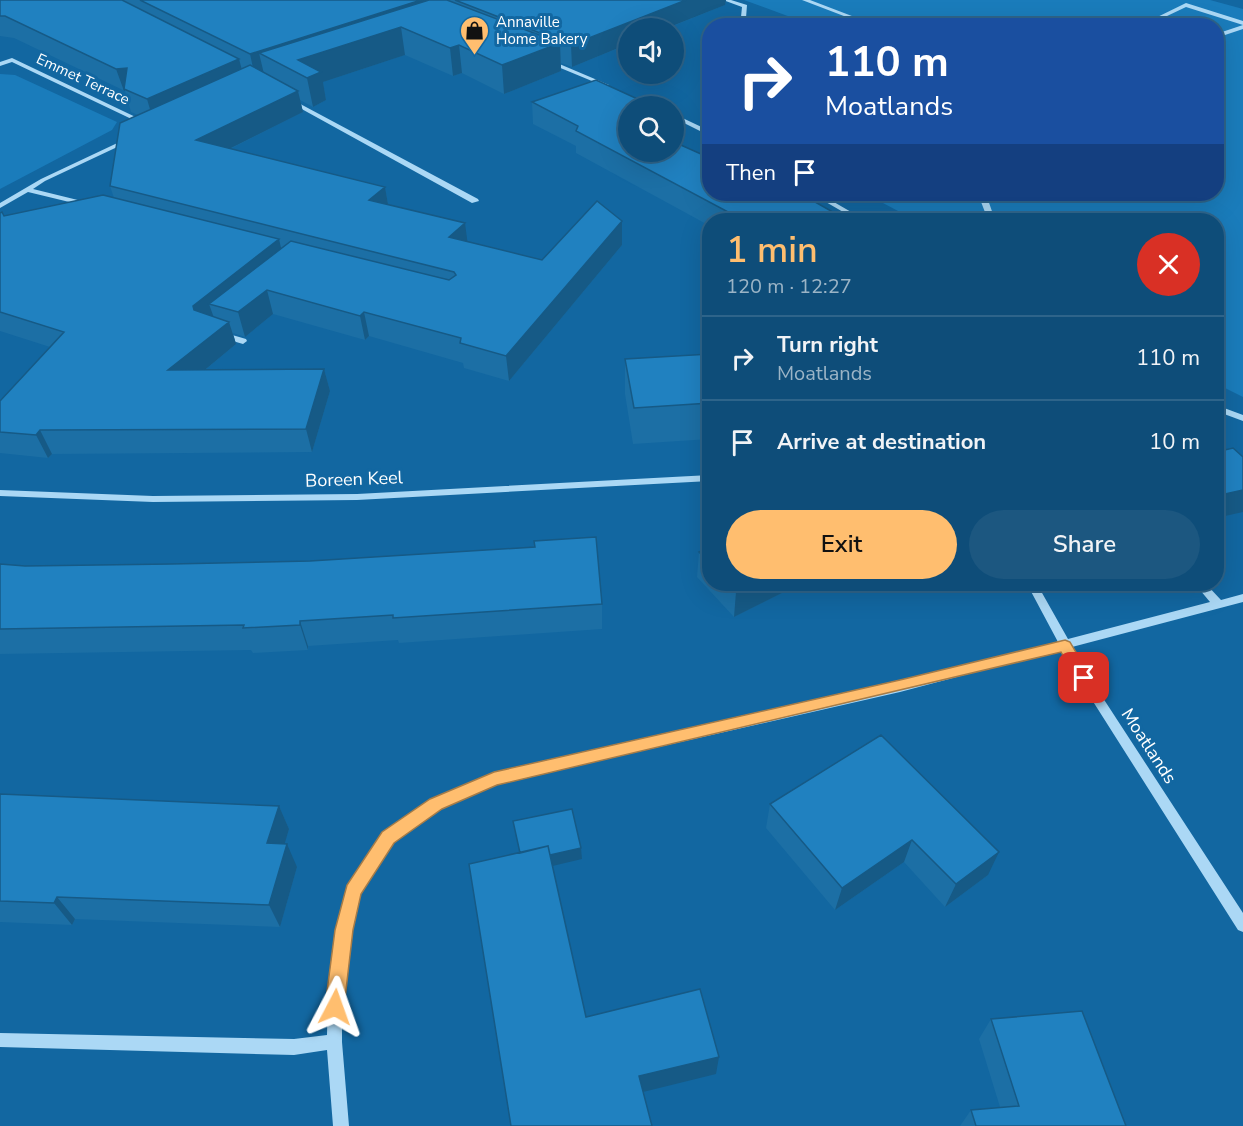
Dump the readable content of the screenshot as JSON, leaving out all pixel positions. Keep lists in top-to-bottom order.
{
  "streets": {
    "street": ["Emmet Terrace", "Boreen Keel", "Moatlands"]
  },
  "places": {
    "shop": ["Annaville Home Bakery"]
  },
  "page": {
    "turn": ["110 m", "Moatlands"],
    "then": "Then",
    "heading": ["1 min", "120 m · 12:27"],
    "list": [
      {
        "name": "Turn right",
        "note": "Moatlands",
        "value": "110 m"
      },
      {
        "name": "Arrive at destination",
        "value": "10 m"
      }
    ],
    "buttons": ["Exit", "Share"]
  }
}
